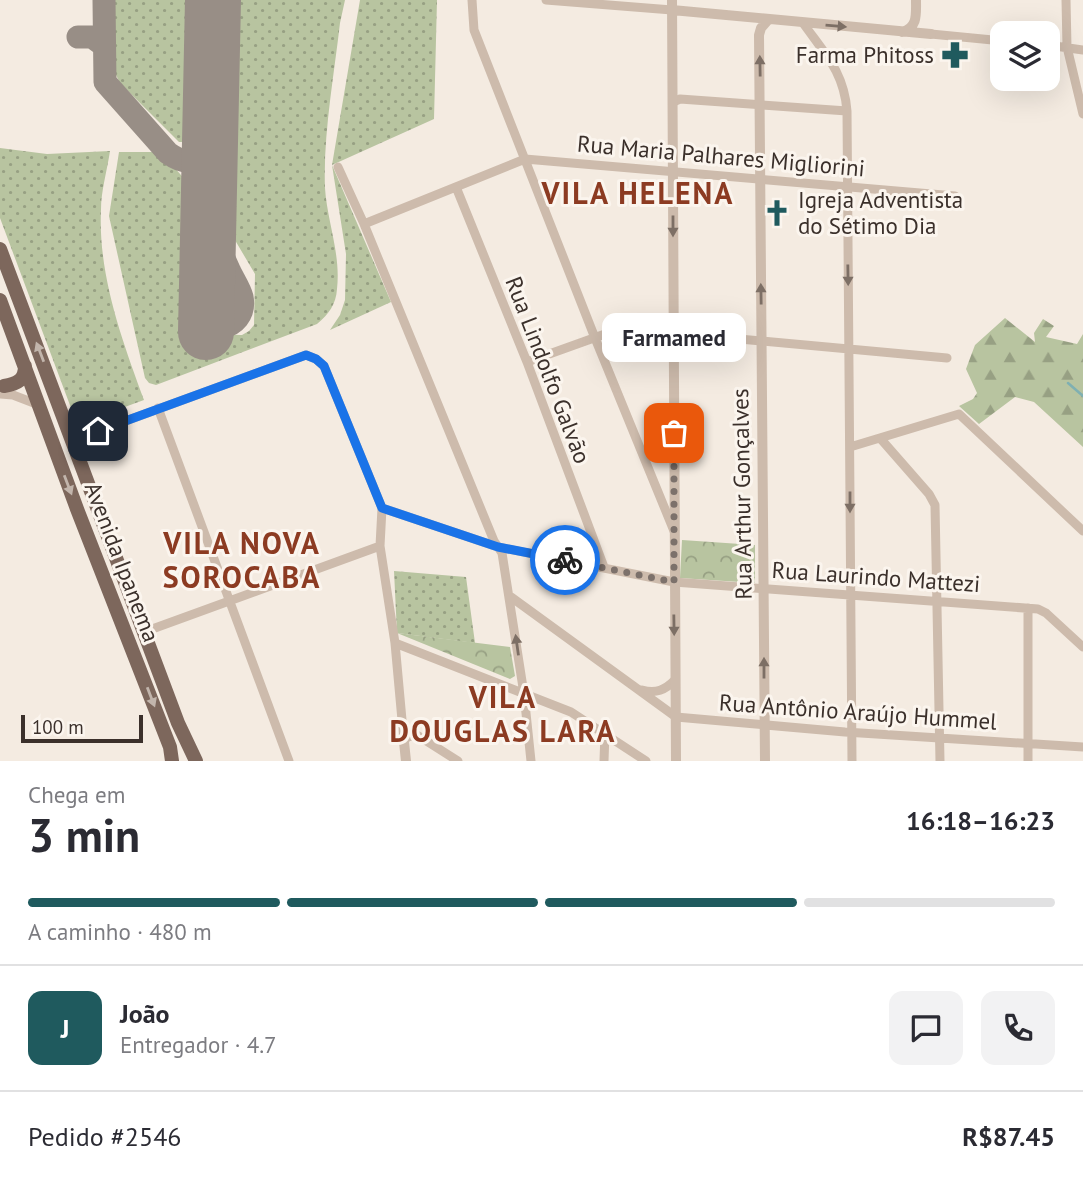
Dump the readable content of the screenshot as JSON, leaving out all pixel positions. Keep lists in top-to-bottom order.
{
  "streets": {
    "main road": ["Avenida Ipanema"],
    "street": [
      "Rua Maria Palhares Migliorini",
      "Rua Lindolfo Galvão",
      "Rua Arthur Gonçalves",
      "Rua Laurindo Mattezi",
      "Rua Antônio Araújo Hummel"
    ]
  },
  "crossings": [
    ["Rua Maria Palhares Migliorini", "Rua Arthur Gonçalves"],
    ["Rua Lindolfo Galvão", "Rua Laurindo Mattezi"],
    ["Rua Arthur Gonçalves", "Rua Laurindo Mattezi"],
    ["Rua Arthur Gonçalves", "Rua Antônio Araújo Hummel"]
  ],
  "districts": ["VILA HELENA", "VILA NOVA SOROCABA", "VILA DOUGLAS LARA"],
  "places": {
    "pharmacy": ["Farma Phitoss"],
    "church": ["Igreja Adventista do Sétimo Dia"],
    "other": ["Farmamed"]
  },
  "scale_bar": "100 m",
  "page": {
    "bubble": "Farmamed",
    "scale": "100 m",
    "heading": ["3 min", "Chega em", "16:18–16:23"],
    "panel": [
      "João",
      "Entregador · 4.7",
      "Pedido #2546",
      "R$87.45"
    ],
    "bar": "A caminho · 480 m",
    "round": "J"
  }
}
